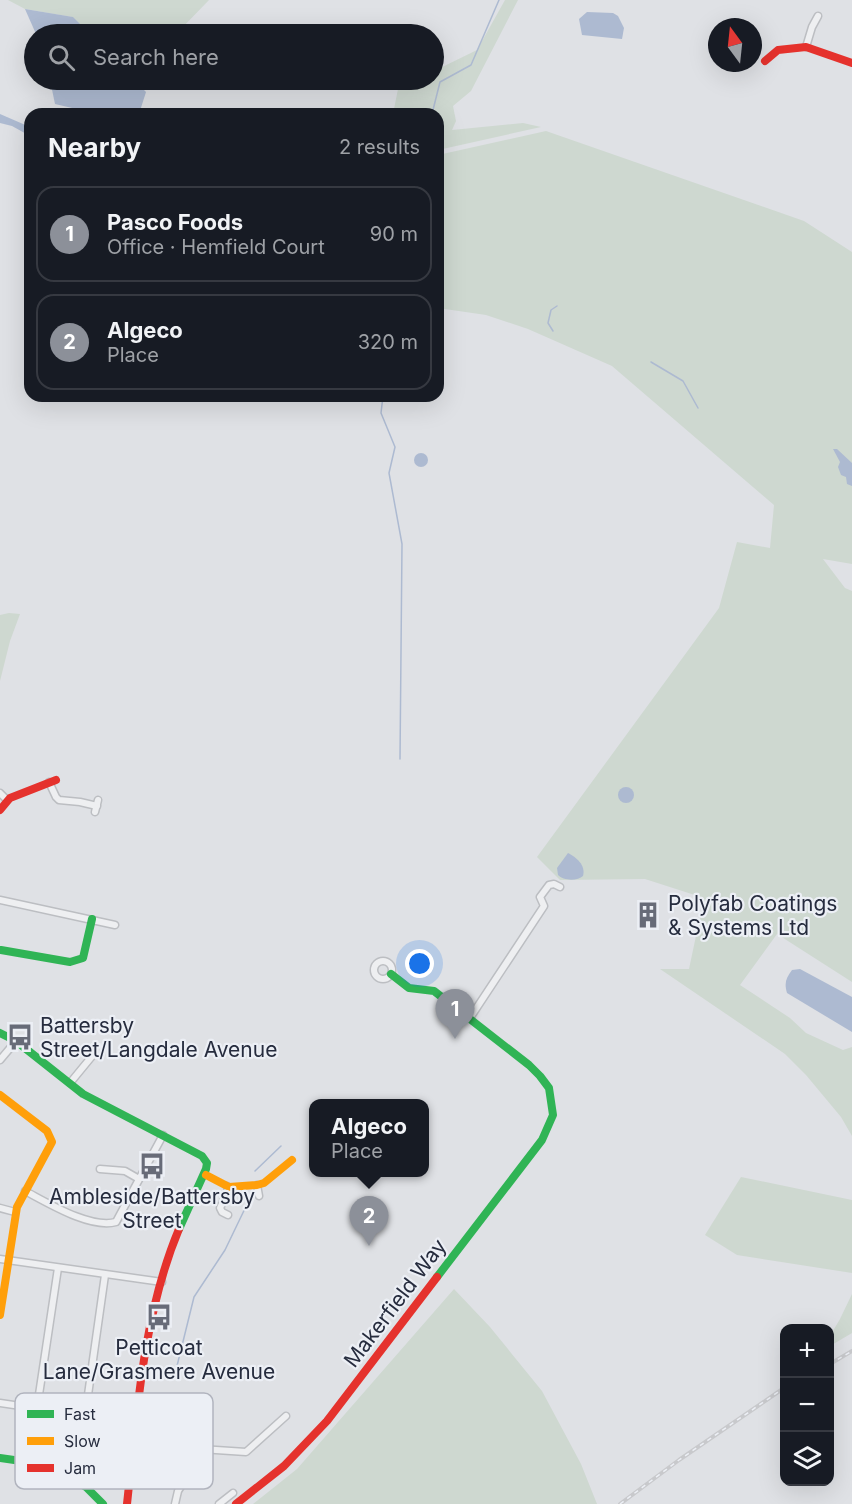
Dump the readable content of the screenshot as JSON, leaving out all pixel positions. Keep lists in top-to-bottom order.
{
  "streets": {
    "street": ["Makerfield Way"]
  },
  "places": {
    "building": ["Polyfab Coatings & Systems Ltd"],
    "bus stop": ["Battersby Street/Langdale Avenue", "Ambleside/Battersby Street", "Petticoat Lane/Grasmere Avenue"]
  },
  "legend": ["Fast", "Slow", "Jam"],
  "north": "top",
  "page": {
    "search": "Search here",
    "heading": ["Nearby", "2 results"],
    "list": [
      {
        "mark": "1",
        "name": "Pasco Foods",
        "note": "Office · Hemfield Court",
        "value": "90 m"
      },
      {
        "mark": "2",
        "name": "Algeco",
        "note": "Place",
        "value": "320 m"
      }
    ],
    "pins": ["1", "2"],
    "popup": ["Algeco", "Place"],
    "map_buttons": ["+", "−"]
  }
}
